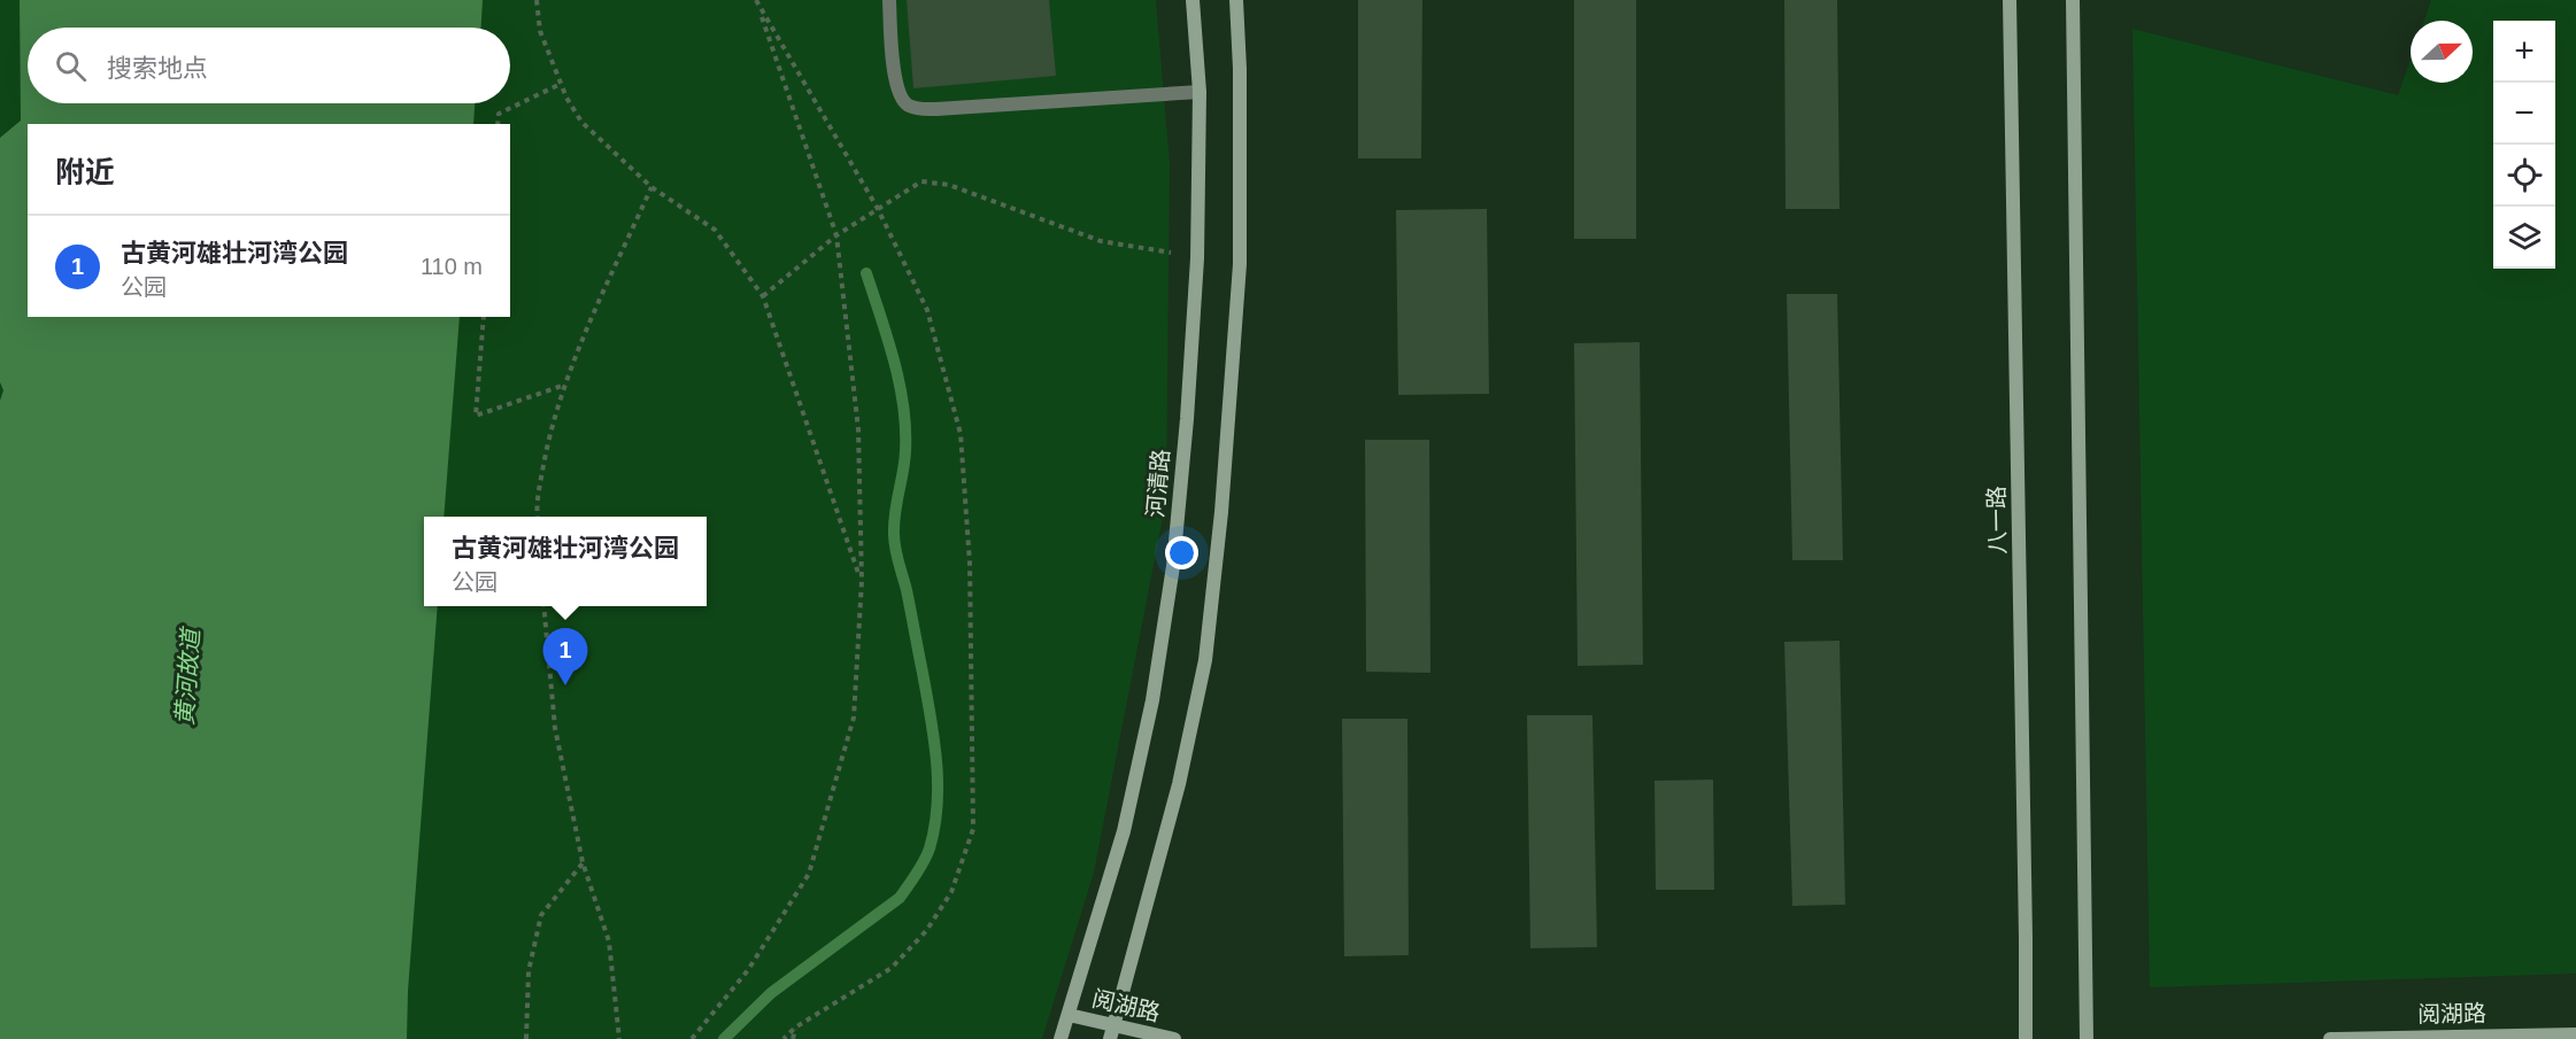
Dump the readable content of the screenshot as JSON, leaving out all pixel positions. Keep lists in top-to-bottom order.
{
  "streets": {
    "street": ["河清路", "八一路", "阅湖路"]
  },
  "crossings": [
    ["河清路", "阅湖路"]
  ],
  "water": ["黄河故道"],
  "north": "right",
  "page": {
    "map_buttons": ["+", "−"],
    "search": "搜索地点",
    "heading": "附近",
    "list": [
      {
        "mark": "1",
        "name": "古黄河雄壮河湾公园",
        "note": "公园",
        "value": "110 m"
      }
    ],
    "popup": ["古黄河雄壮河湾公园", "公园"],
    "pins": "1"
  }
}
